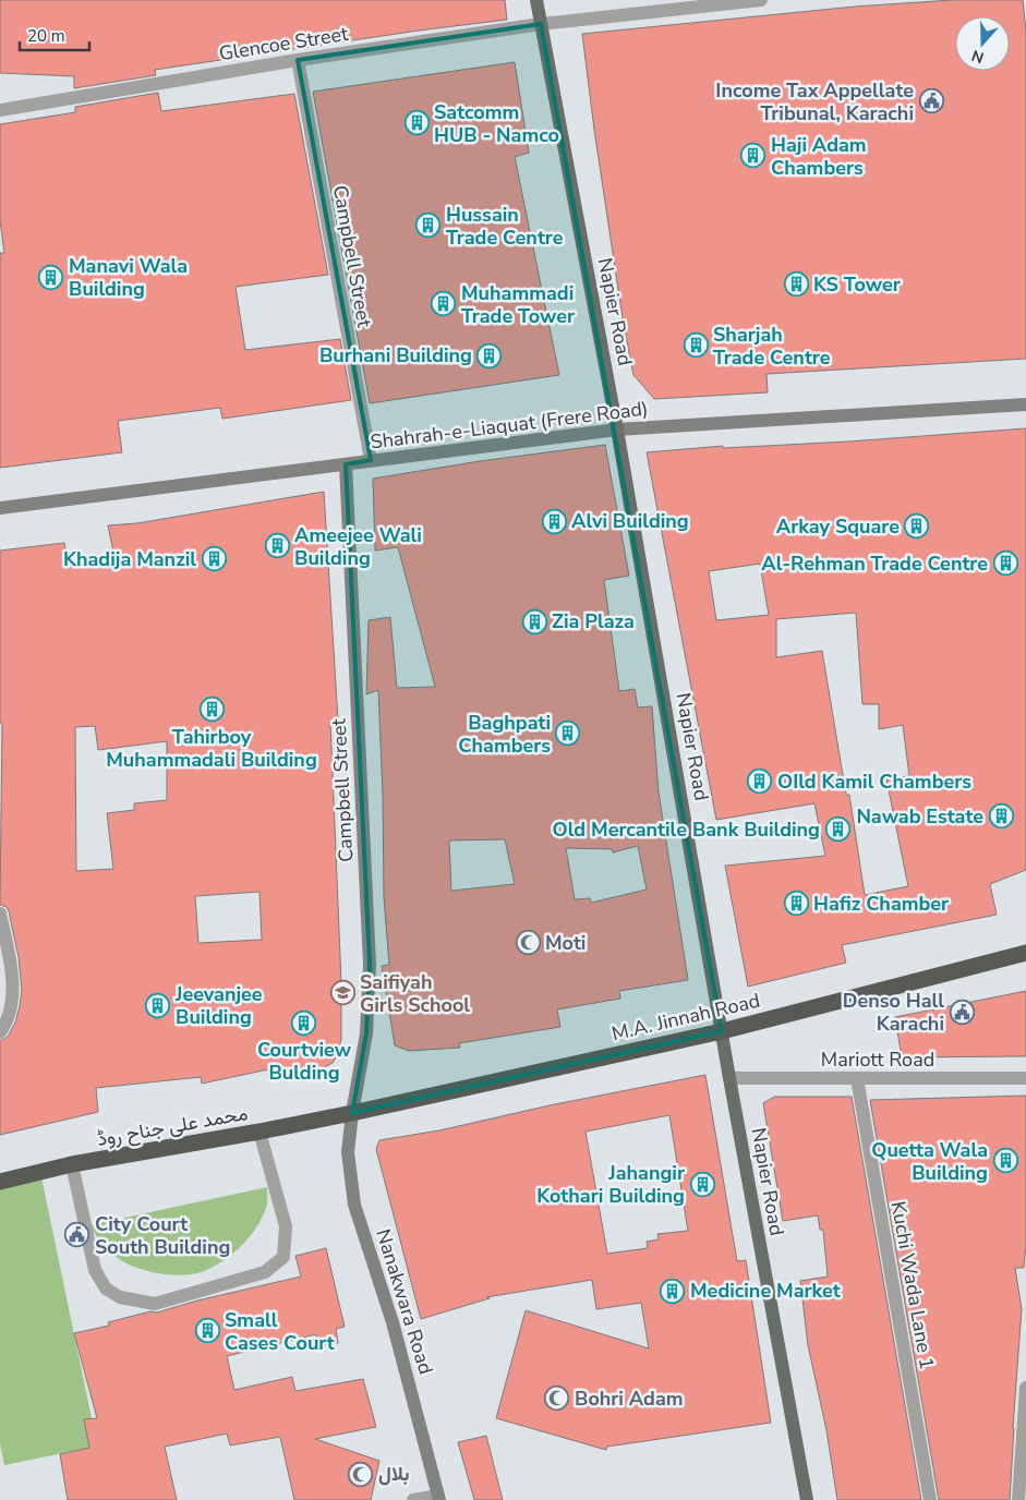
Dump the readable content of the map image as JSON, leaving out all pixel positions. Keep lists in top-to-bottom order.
{
  "streets": {
    "highway": ["M.A. Jinnah Road", "محمد علی جناح روڈ"],
    "main road": ["Napier Road"],
    "street": [
      "Glencoe Street",
      "Campbell Street",
      "Shahrah-e-Liaquat (Frere Road)",
      "Mariott Road",
      "Kuchi Wada Lane 1",
      "Nanakwara Road"
    ]
  },
  "crossings": [
    ["Glencoe Street", "Campbell Street"],
    ["Glencoe Street", "Napier Road"],
    ["Campbell Street", "Shahrah-e-Liaquat (Frere Road)"],
    ["Campbell Street", "M.A. Jinnah Road"],
    ["Campbell Street", "محمد علی جناح روڈ"],
    ["Campbell Street", "Nanakwara Road"],
    ["Napier Road", "Shahrah-e-Liaquat (Frere Road)"],
    ["Napier Road", "M.A. Jinnah Road"],
    ["Napier Road", "Mariott Road"],
    ["M.A. Jinnah Road", "محمد علی جناح روڈ"],
    ["M.A. Jinnah Road", "Nanakwara Road"],
    ["Mariott Road", "Kuchi Wada Lane 1"],
    ["محمد علی جناح روڈ", "Nanakwara Road"]
  ],
  "places": {
    "public building": ["Income Tax Appellate Tribunal, Karachi", "Denso Hall Karachi", "City Court South Building"],
    "building": [
      "Satcomm HUB - Namco",
      "Haji Adam Chambers",
      "Hussain Trade Centre",
      "Manavi Wala Building",
      "KS Tower",
      "Muhammadi Trade Tower",
      "Sharjah Trade Centre",
      "Burhani Building",
      "Alvi Building",
      "Arkay Square",
      "Ameejee Wali Building",
      "Khadija Manzil",
      "Al-Rehman Trade Centre",
      "Zia Plaza",
      "Tahirboy Muhammadali Building",
      "Baghpati Chambers",
      "OIld Kamil Chambers",
      "Nawab Estate",
      "Old Mercantile Bank Building",
      "Hafiz Chamber",
      "Jeevanjee Building",
      "Courtview Bulding",
      "Quetta Wala Building",
      "Jahangir Kothari Building",
      "Medicine Market",
      "Small Cases Court"
    ],
    "mosque": ["Moti", "Bohri Adam", "بلال"],
    "school or university": ["Saifiyah Girls School"]
  },
  "scale_bar": "20 m",
  "north": "bottom"
}
